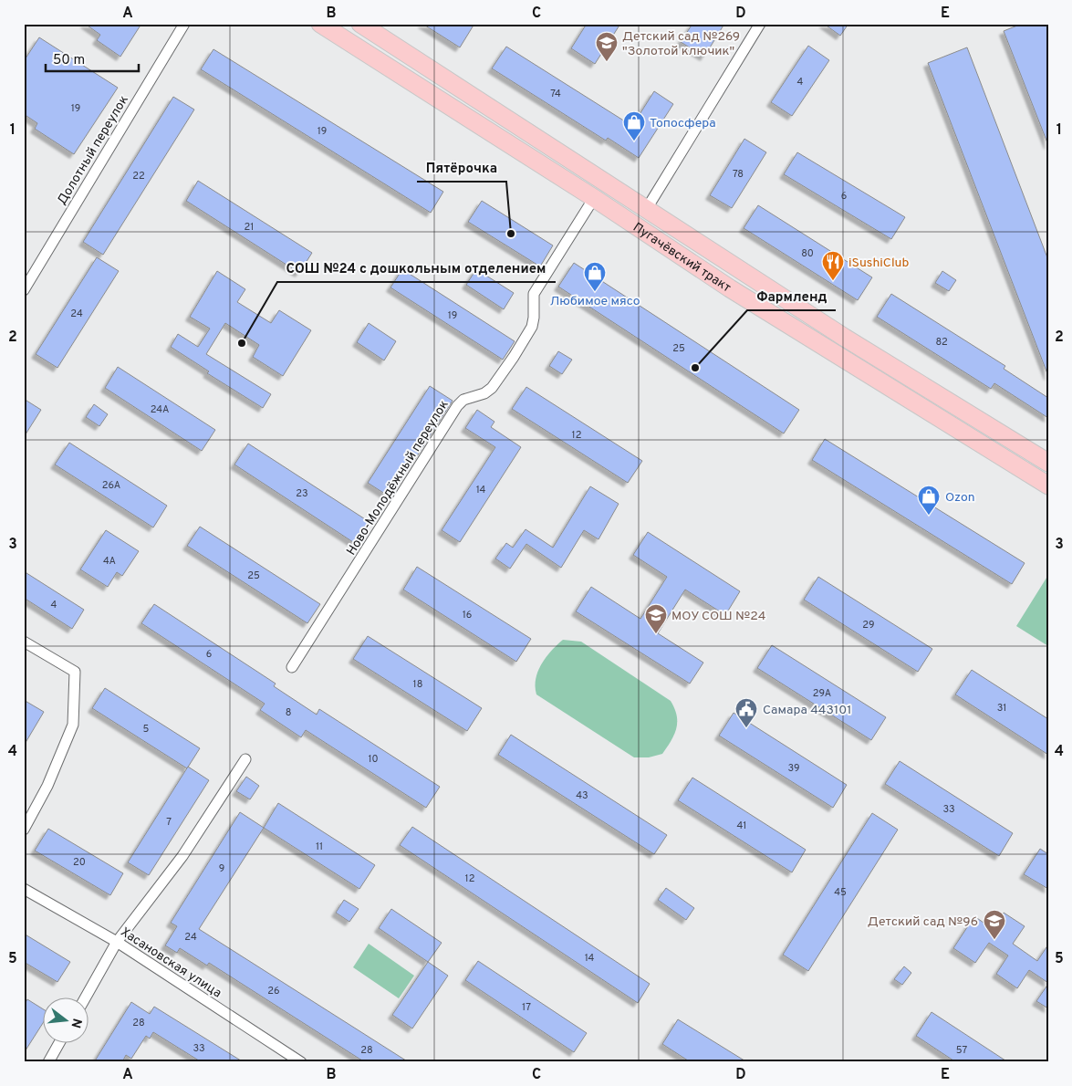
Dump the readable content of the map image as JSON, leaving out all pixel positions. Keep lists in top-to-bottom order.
{
  "streets": {
    "main road": ["Пугачёвский тракт"],
    "street": ["Долотный переулок", "Ново-Молодёжный переулок", "Хасановская улица"]
  },
  "crossings": [
    ["Пугачёвский тракт", "Ново-Молодёжный переулок"]
  ],
  "places": {
    "school or university": ["Детский сад №269 \"Золотой ключик\"", "МОУ СОШ №24", "Детский сад №96"],
    "shop": ["Топосфера", "Любимое мясо", "Ozon"],
    "other": ["Пятёрочка", "СОШ №24 с дошкольным отделением", "Фармленд"],
    "restaurant": ["iSushiClub"],
    "public building": ["Самара 443101"]
  },
  "house_numbers": [
    "4",
    "74",
    "19",
    "19",
    "78",
    "22",
    "6",
    "21",
    "80",
    "24",
    "19",
    "82",
    "25",
    "24А",
    "12",
    "26А",
    "14",
    "23",
    "4А",
    "25",
    "4",
    "16",
    "29",
    "6",
    "18",
    "29А",
    "31",
    "8",
    "5",
    "10",
    "39",
    "43",
    "33",
    "7",
    "41",
    "11",
    "20",
    "9",
    "12",
    "45",
    "24",
    "14",
    "26",
    "17",
    "28",
    "33",
    "28",
    "57"
  ],
  "scale_bar": "50 m",
  "north": "right",
  "grid": {
    "columns": [
      "A",
      "B",
      "C",
      "D",
      "E"
    ],
    "rows": [
      "1",
      "2",
      "3",
      "4",
      "5"
    ]
  }
}
